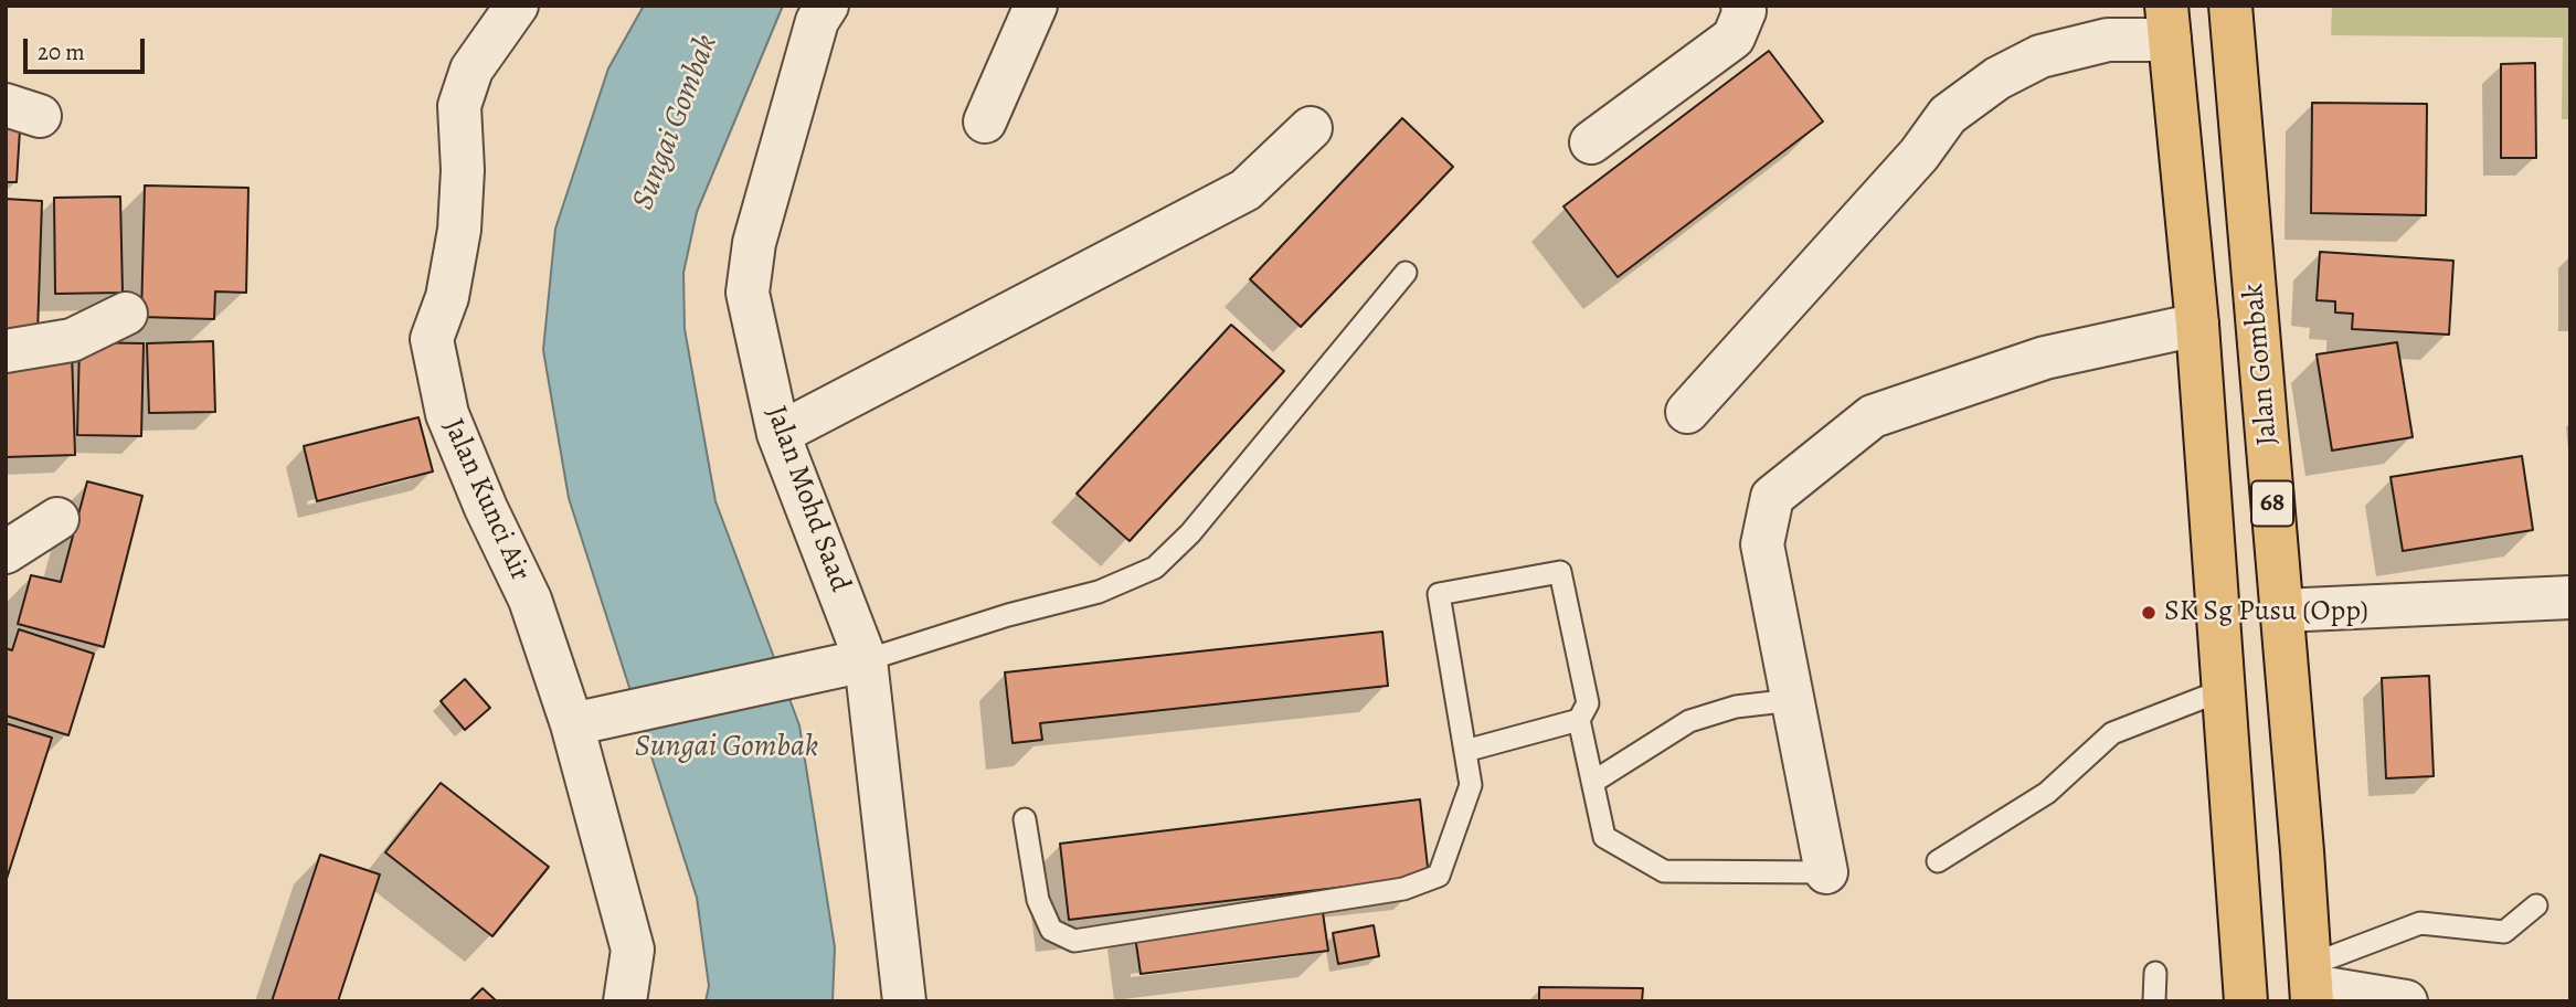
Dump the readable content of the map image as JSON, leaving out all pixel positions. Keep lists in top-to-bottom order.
{
  "streets": {
    "main road": ["Jalan Gombak", "68"],
    "street": ["Jalan Mohd Saad", "Jalan Kunci Air"]
  },
  "water": ["Sungai Gombak"],
  "places": ["SK Sg Pusu (Opp)"],
  "scale_bar": "20 m"
}
